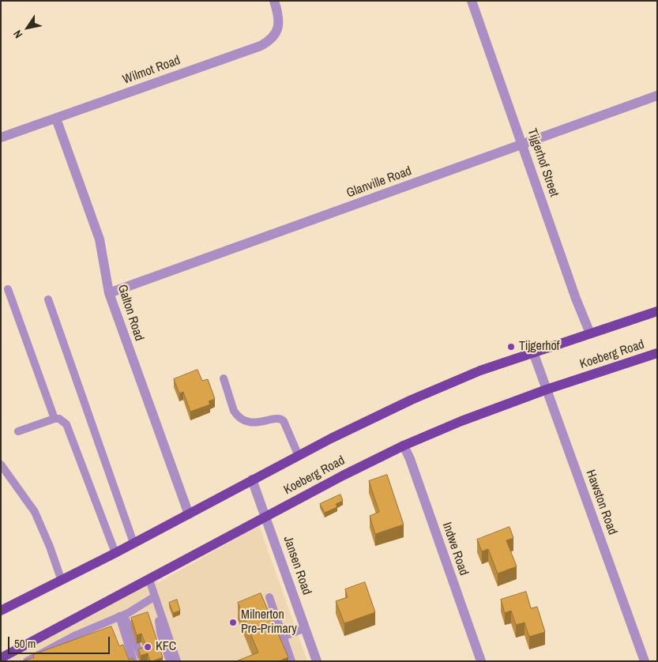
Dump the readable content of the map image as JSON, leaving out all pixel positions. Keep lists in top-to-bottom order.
{
  "streets": {
    "main road": ["Koeberg Road"],
    "street": [
      "Wilmot Road",
      "Tijgerhof Street",
      "Glanville Road",
      "Galton Road",
      "Hawston Road",
      "Indwe Road",
      "Jansen Road"
    ]
  },
  "crossings": [
    ["Wilmot Road", "Galton Road"],
    ["Tijgerhof Street", "Glanville Road"],
    ["Tijgerhof Street", "Koeberg Road"],
    ["Glanville Road", "Galton Road"],
    ["Galton Road", "Koeberg Road"],
    ["Koeberg Road", "Hawston Road"],
    ["Koeberg Road", "Indwe Road"],
    ["Koeberg Road", "Jansen Road"]
  ],
  "places": ["Tijgerhof", "Milnerton Pre-Primary", "KFC"],
  "scale_bar": "50 m",
  "north": "bottom left"
}
